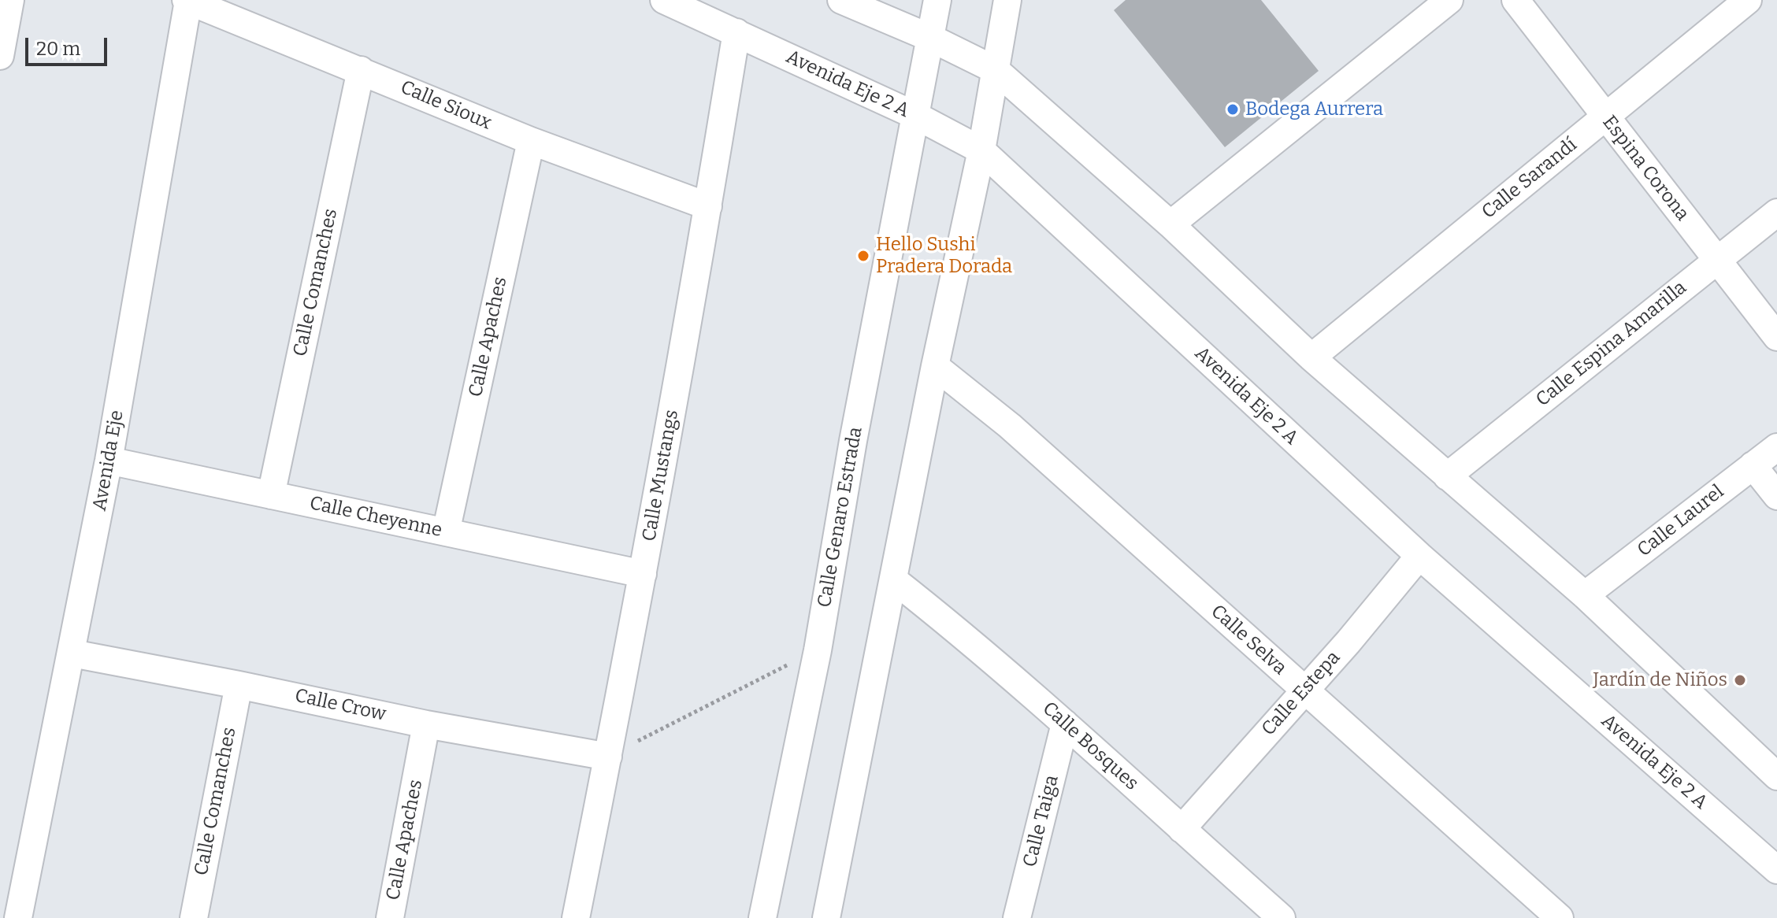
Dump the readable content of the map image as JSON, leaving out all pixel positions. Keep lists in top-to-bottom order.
{
  "streets": {
    "street": [
      "Avenida Eje 2 A",
      "Calle Sioux",
      "Espina Corona",
      "Calle Sarandí",
      "Calle Comanches",
      "Calle Apaches",
      "Calle Espina Amarilla",
      "Avenida Eje",
      "Calle Mustangs",
      "Calle Cheyenne",
      "Calle Genaro Estrada",
      "Calle Laurel",
      "Calle Selva",
      "Calle Estepa",
      "Calle Crow",
      "Calle Bosques",
      "Calle Taiga"
    ]
  },
  "crossings": [
    ["Avenida Eje 2 A", "Calle Mustangs"],
    ["Avenida Eje 2 A", "Calle Genaro Estrada"],
    ["Avenida Eje 2 A", "Calle Estepa"],
    ["Calle Sioux", "Calle Comanches"],
    ["Calle Sioux", "Calle Apaches"],
    ["Calle Sioux", "Avenida Eje"],
    ["Calle Sioux", "Calle Mustangs"],
    ["Espina Corona", "Calle Sarandí"],
    ["Espina Corona", "Calle Espina Amarilla"],
    ["Calle Comanches", "Calle Cheyenne"],
    ["Calle Comanches", "Calle Crow"],
    ["Calle Apaches", "Calle Cheyenne"],
    ["Calle Apaches", "Calle Crow"],
    ["Avenida Eje", "Calle Cheyenne"],
    ["Avenida Eje", "Calle Crow"],
    ["Calle Mustangs", "Calle Cheyenne"],
    ["Calle Mustangs", "Calle Crow"],
    ["Calle Selva", "Calle Estepa"],
    ["Calle Estepa", "Calle Bosques"],
    ["Calle Bosques", "Calle Taiga"]
  ],
  "places": ["Bodega Aurrera", "Hello Sushi Pradera Dorada", "Jardín de Niños"],
  "scale_bar": "20 m"
}
